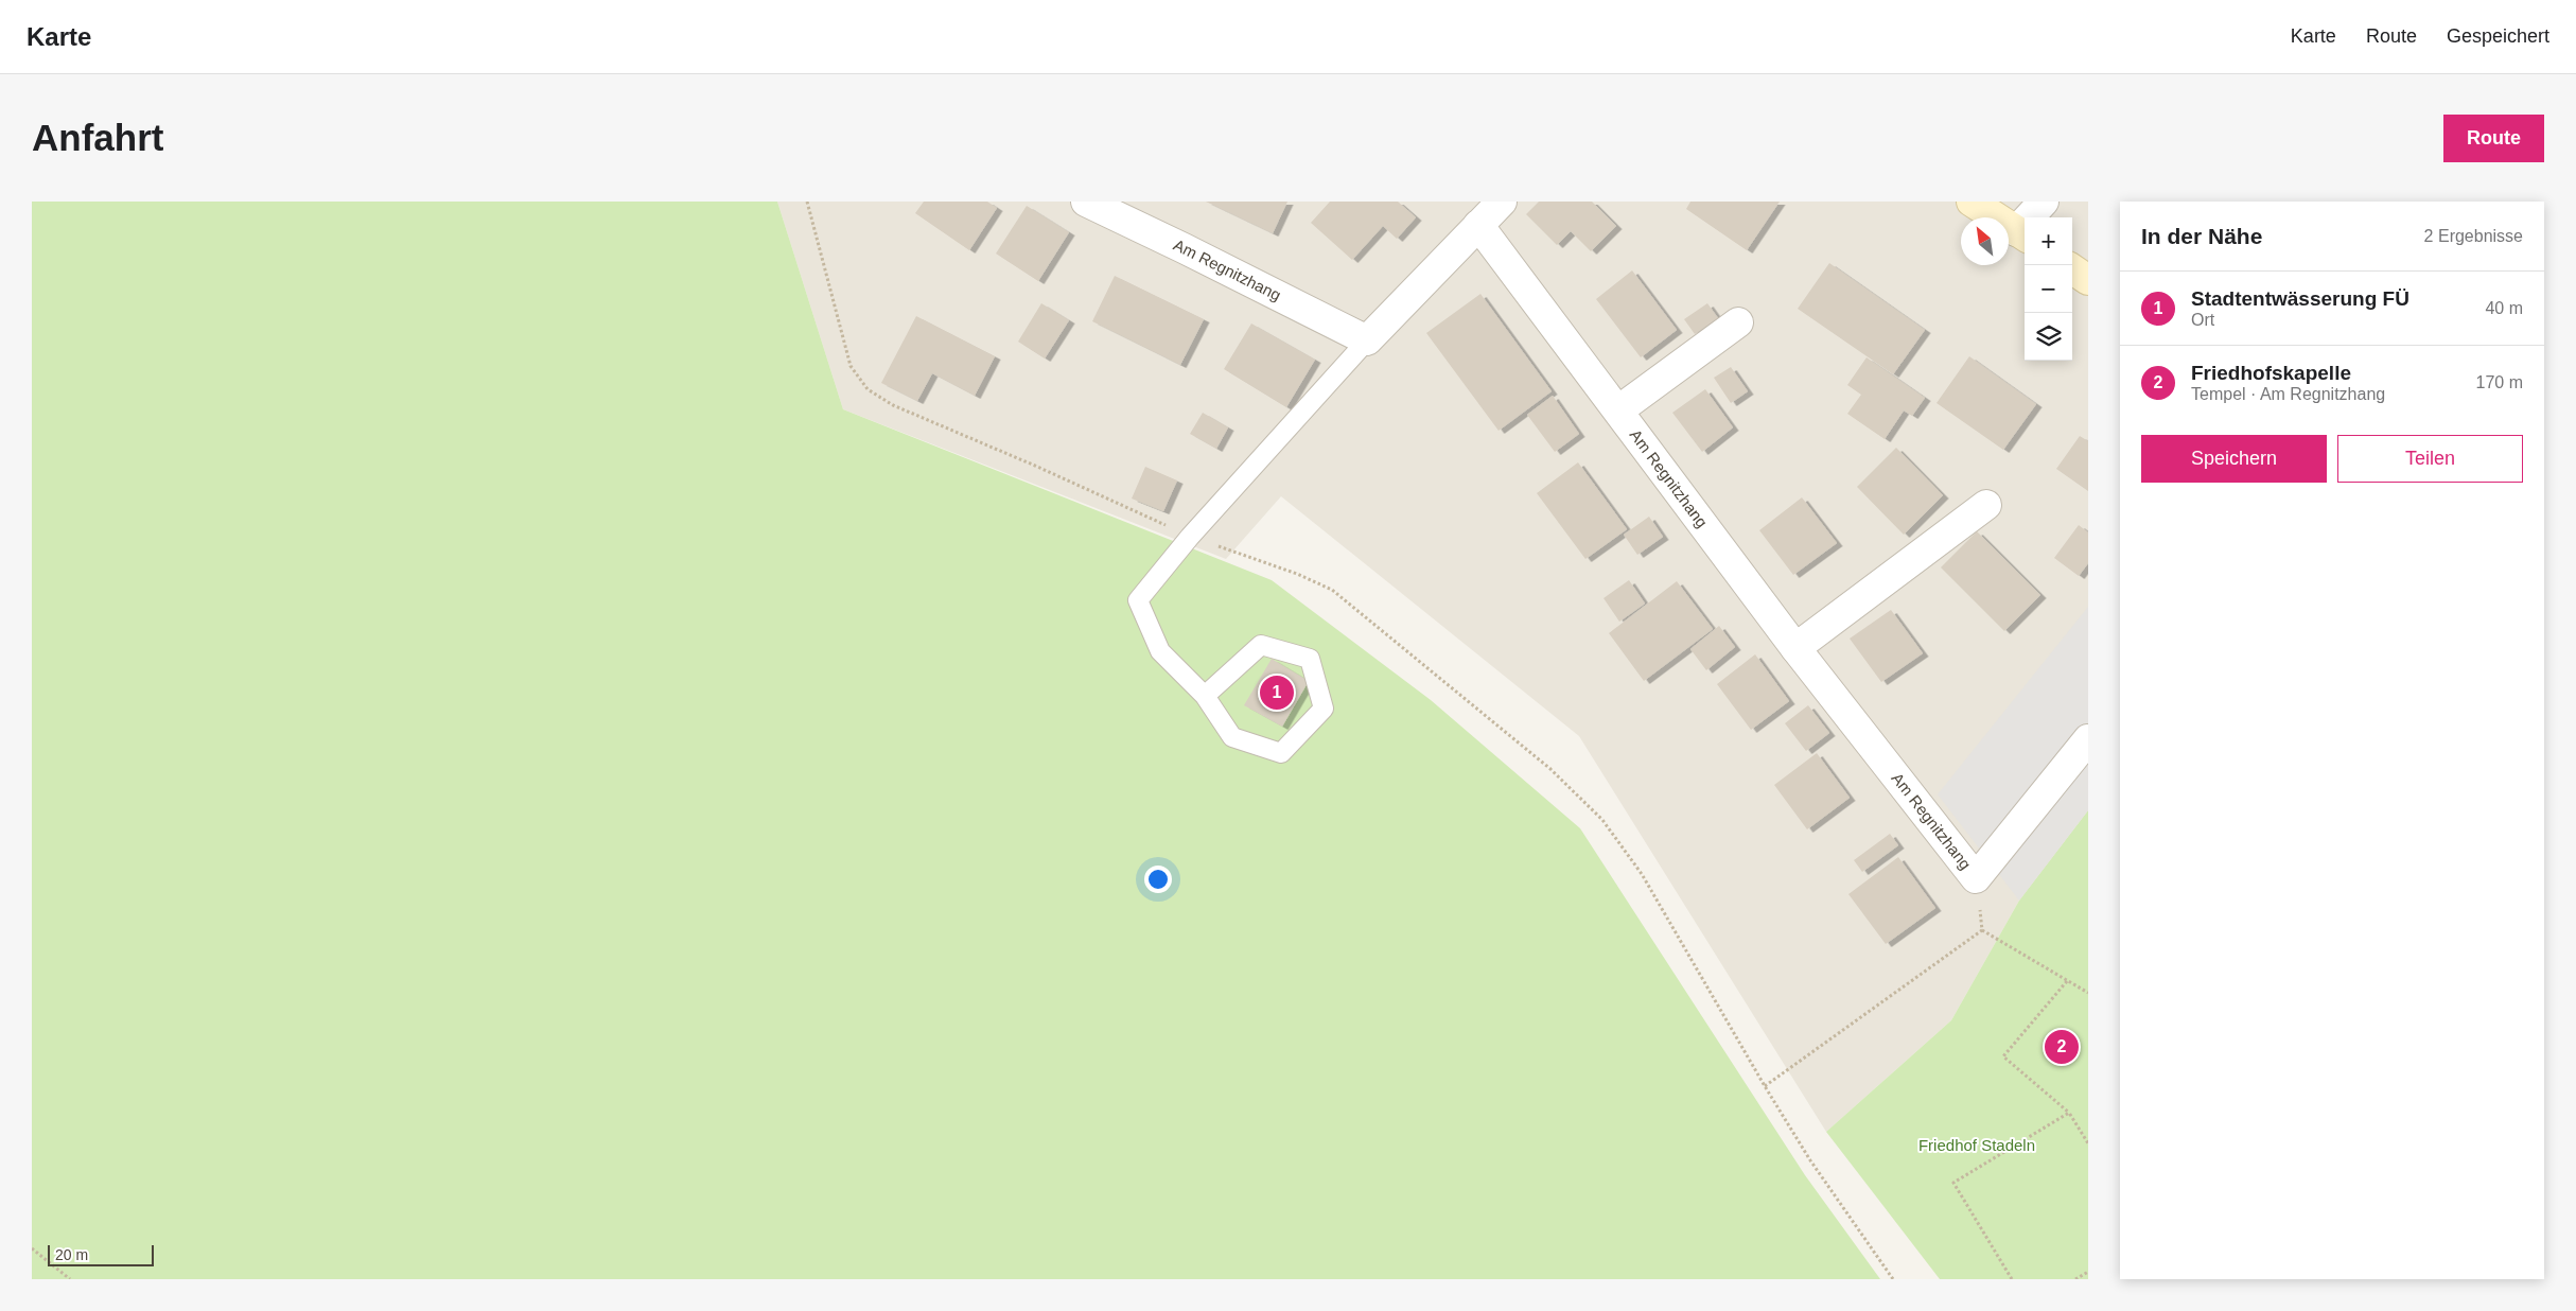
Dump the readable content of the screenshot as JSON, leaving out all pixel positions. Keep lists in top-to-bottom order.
{
  "streets": {
    "street": ["Am Regnitzhang"]
  },
  "parks": ["Friedhof Stadeln"],
  "scale_bar": "20 m",
  "north": "top left",
  "page": {
    "header": "Karte",
    "nav": ["Karte", "Route", "Gespeichert"],
    "buttons": [
      "Route",
      ["Speichern", "Teilen"]
    ],
    "title": "Anfahrt",
    "heading": ["In der Nähe", "2 Ergebnisse"],
    "map_buttons": ["+", "−"],
    "list": [
      {
        "mark": "1",
        "name": "Stadtentwässerung FÜ",
        "note": "Ort",
        "value": "40 m"
      },
      {
        "mark": "2",
        "name": "Friedhofskapelle",
        "note": "Tempel · Am Regnitzhang",
        "value": "170 m"
      }
    ],
    "pins": ["1", "2"],
    "scale": "20 m"
  }
}
